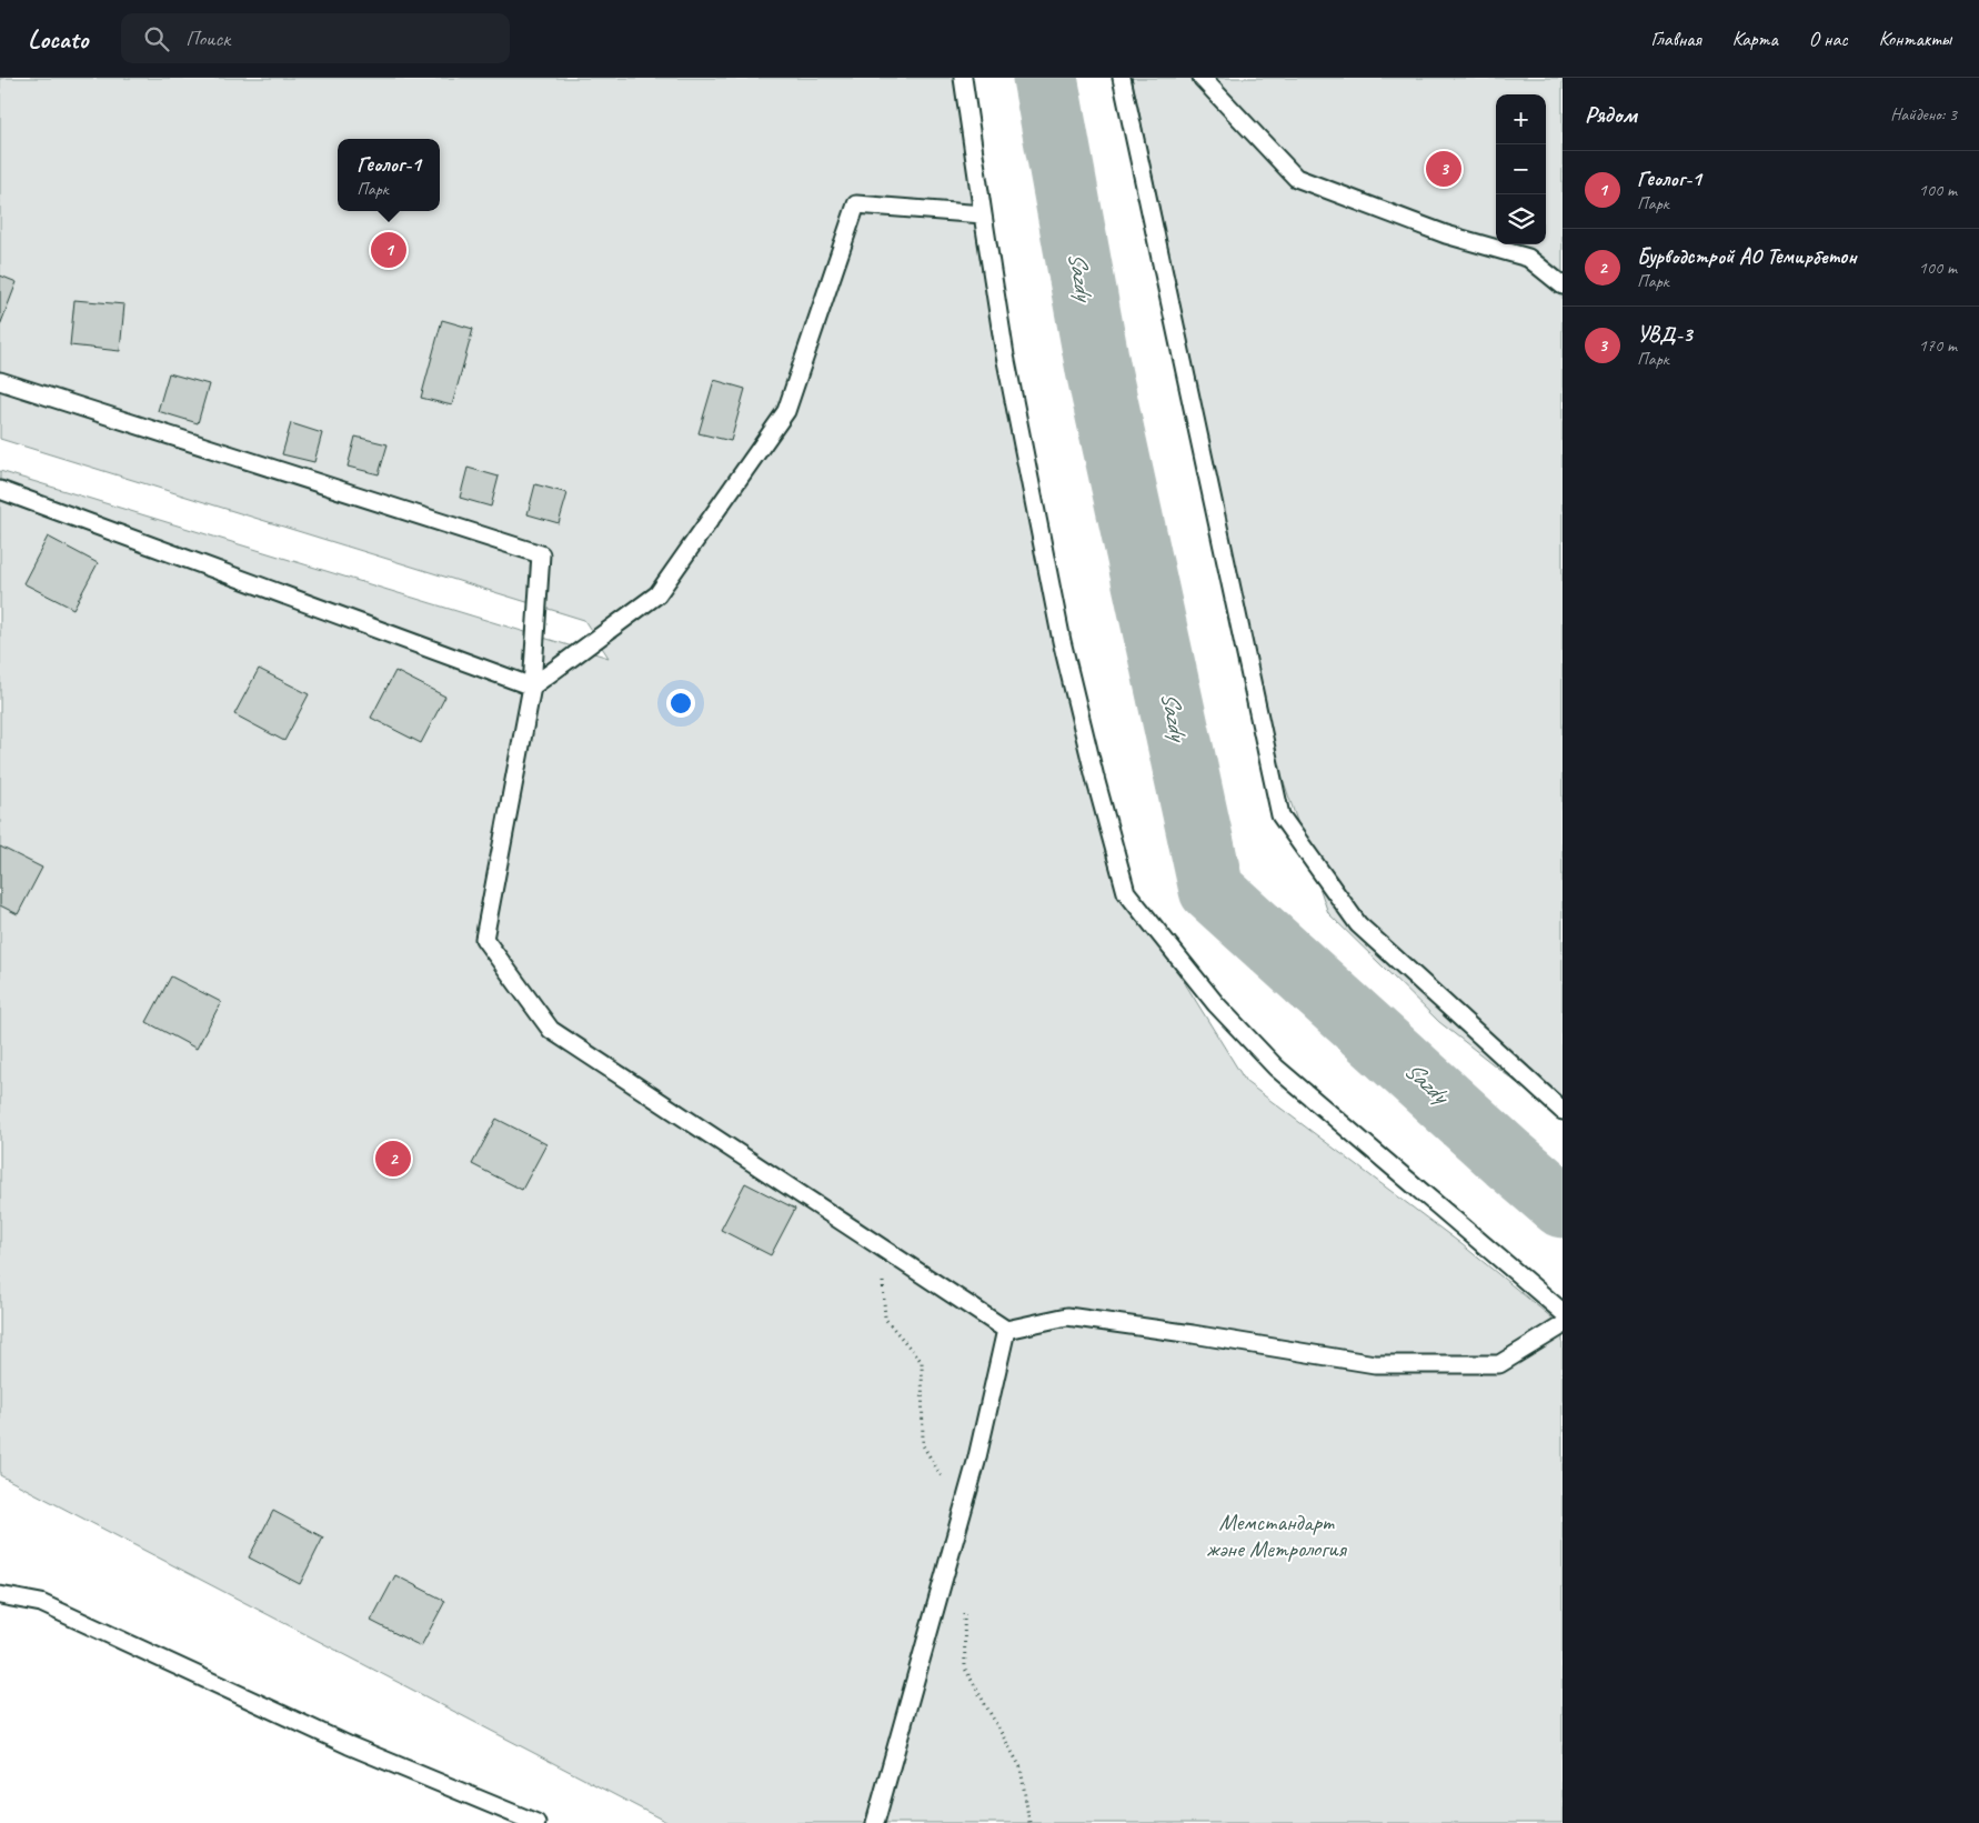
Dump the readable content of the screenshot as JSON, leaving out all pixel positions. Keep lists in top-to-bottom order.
{
  "water": ["Sazdy"],
  "parks": ["Мемстандарт және Метрология"],
  "page": {
    "header": "Locato",
    "search": "Поиск",
    "nav": [
      "Главная",
      "Карта",
      "О нас",
      "Контакты"
    ],
    "heading": ["Рядом", "Найдено: 3"],
    "map_buttons": ["+", "−"],
    "popup": ["Геолог-1", "Парк"],
    "pins": ["3", "1", "2"],
    "list": [
      {
        "mark": "1",
        "name": "Геолог-1",
        "note": "Парк",
        "value": "100 m"
      },
      {
        "mark": "2",
        "name": "Бурводстрой АО Темирбетон",
        "note": "Парк",
        "value": "100 m"
      },
      {
        "mark": "3",
        "name": "УВД-3",
        "note": "Парк",
        "value": "170 m"
      }
    ]
  }
}
